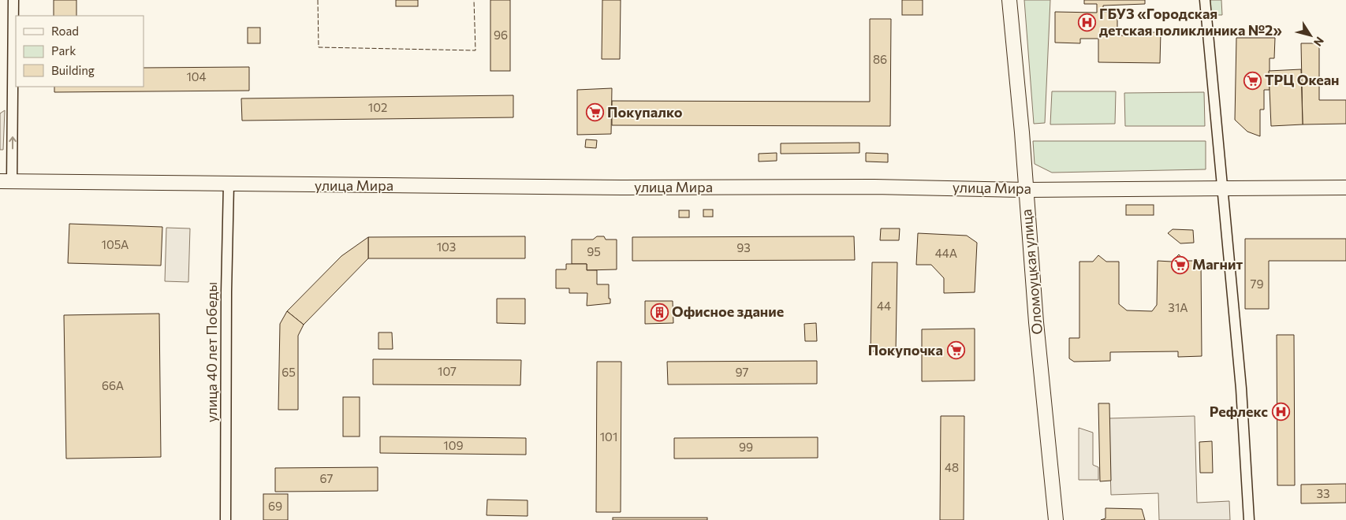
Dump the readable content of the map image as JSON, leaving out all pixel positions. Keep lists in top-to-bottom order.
{
  "streets": {
    "street": ["улица Мира", "Оломоуцкая улица", "улица 40 лет Победы"]
  },
  "crossings": [
    ["улица Мира", "Оломоуцкая улица"],
    ["улица Мира", "улица 40 лет Победы"]
  ],
  "places": {
    "hospital": ["ГБУЗ «Городская детская поликлиника №2»", "Рефлекс"],
    "supermarket": [
      "ТРЦ Океан",
      "Покупалко",
      "Магнит",
      "Покупочка"
    ],
    "building": ["Офисное здание"]
  },
  "house_numbers": [
    "96",
    "86",
    "104",
    "102",
    "105А",
    "103",
    "93",
    "95",
    "44А",
    "79",
    "44",
    "31А",
    "107",
    "65",
    "97",
    "66А",
    "101",
    "109",
    "99",
    "48",
    "67",
    "33",
    "69"
  ],
  "legend": ["Road", "Park", "Building"],
  "north": "bottom right"
}
